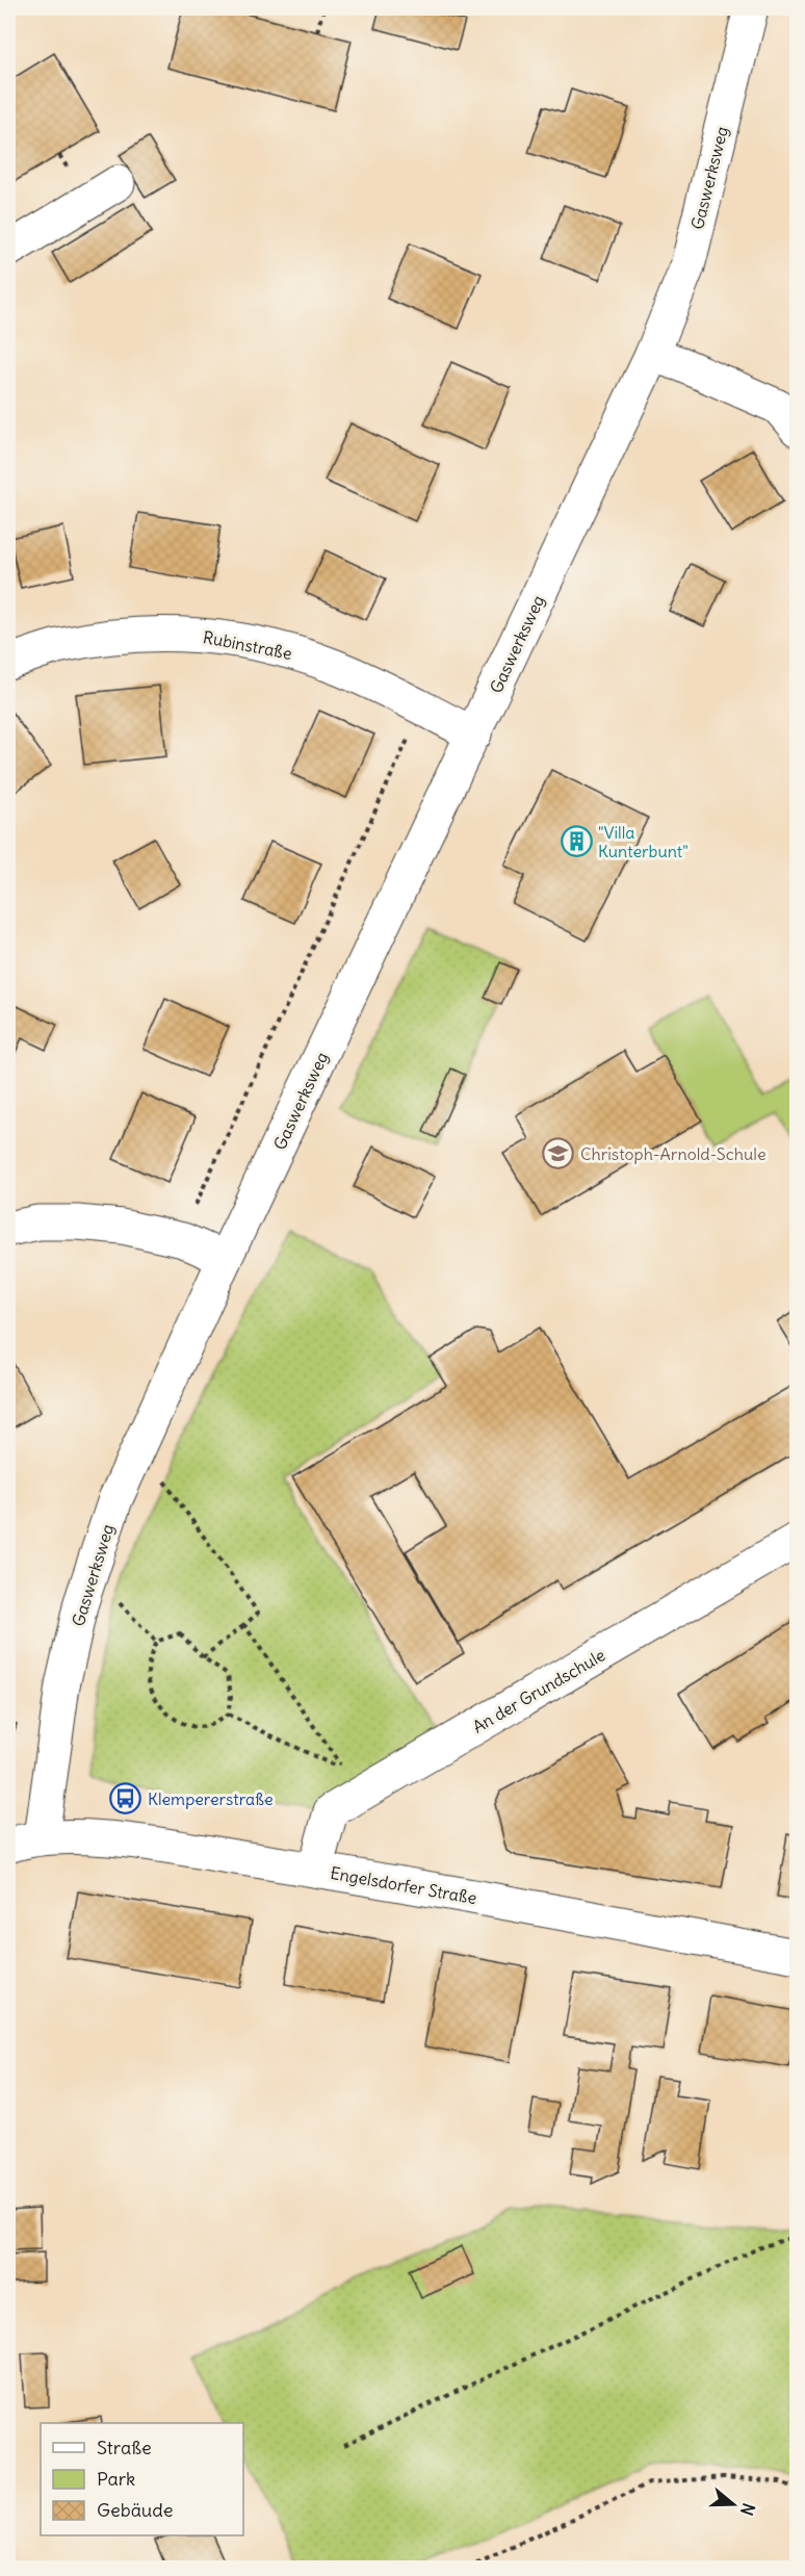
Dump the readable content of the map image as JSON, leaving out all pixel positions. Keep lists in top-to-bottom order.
{
  "streets": {
    "street": [
      "Gaswerksweg",
      "Rubinstraße",
      "An der Grundschule",
      "Engelsdorfer Straße"
    ]
  },
  "crossings": [
    ["Gaswerksweg", "Rubinstraße"],
    ["Gaswerksweg", "Engelsdorfer Straße"],
    ["An der Grundschule", "Engelsdorfer Straße"]
  ],
  "places": {
    "building": ["\"Villa Kunterbunt\""],
    "school or university": ["Christoph-Arnold-Schule"],
    "bus stop": ["Klempererstraße"]
  },
  "legend": ["Straße", "Park", "Gebäude"],
  "north": "right"
}
